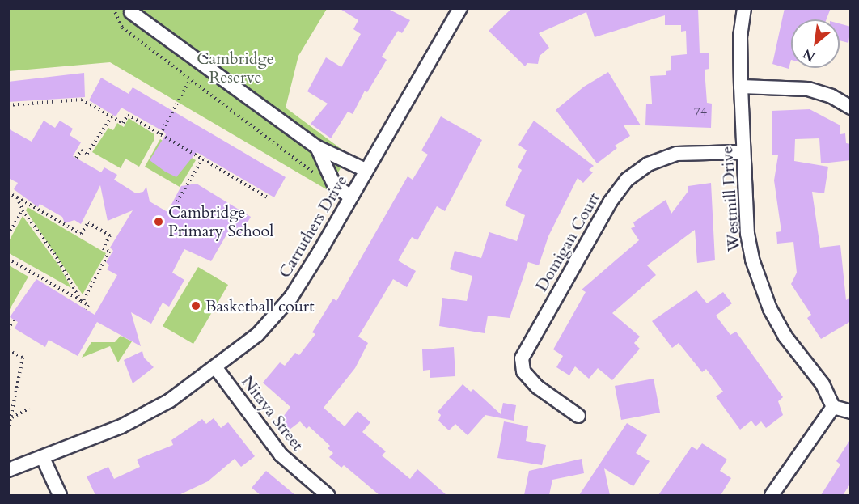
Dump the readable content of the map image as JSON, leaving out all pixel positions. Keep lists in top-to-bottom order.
{
  "streets": {
    "street": [
      "Westmill Drive",
      "Carruthers Drive",
      "Domigan Court",
      "Nitaya Street"
    ]
  },
  "crossings": [
    ["Westmill Drive", "Domigan Court"],
    ["Carruthers Drive", "Nitaya Street"]
  ],
  "parks": ["Cambridge Reserve"],
  "places": ["Cambridge Primary School", "Basketball court"],
  "house_numbers": ["74"],
  "north": "bottom left"
}
